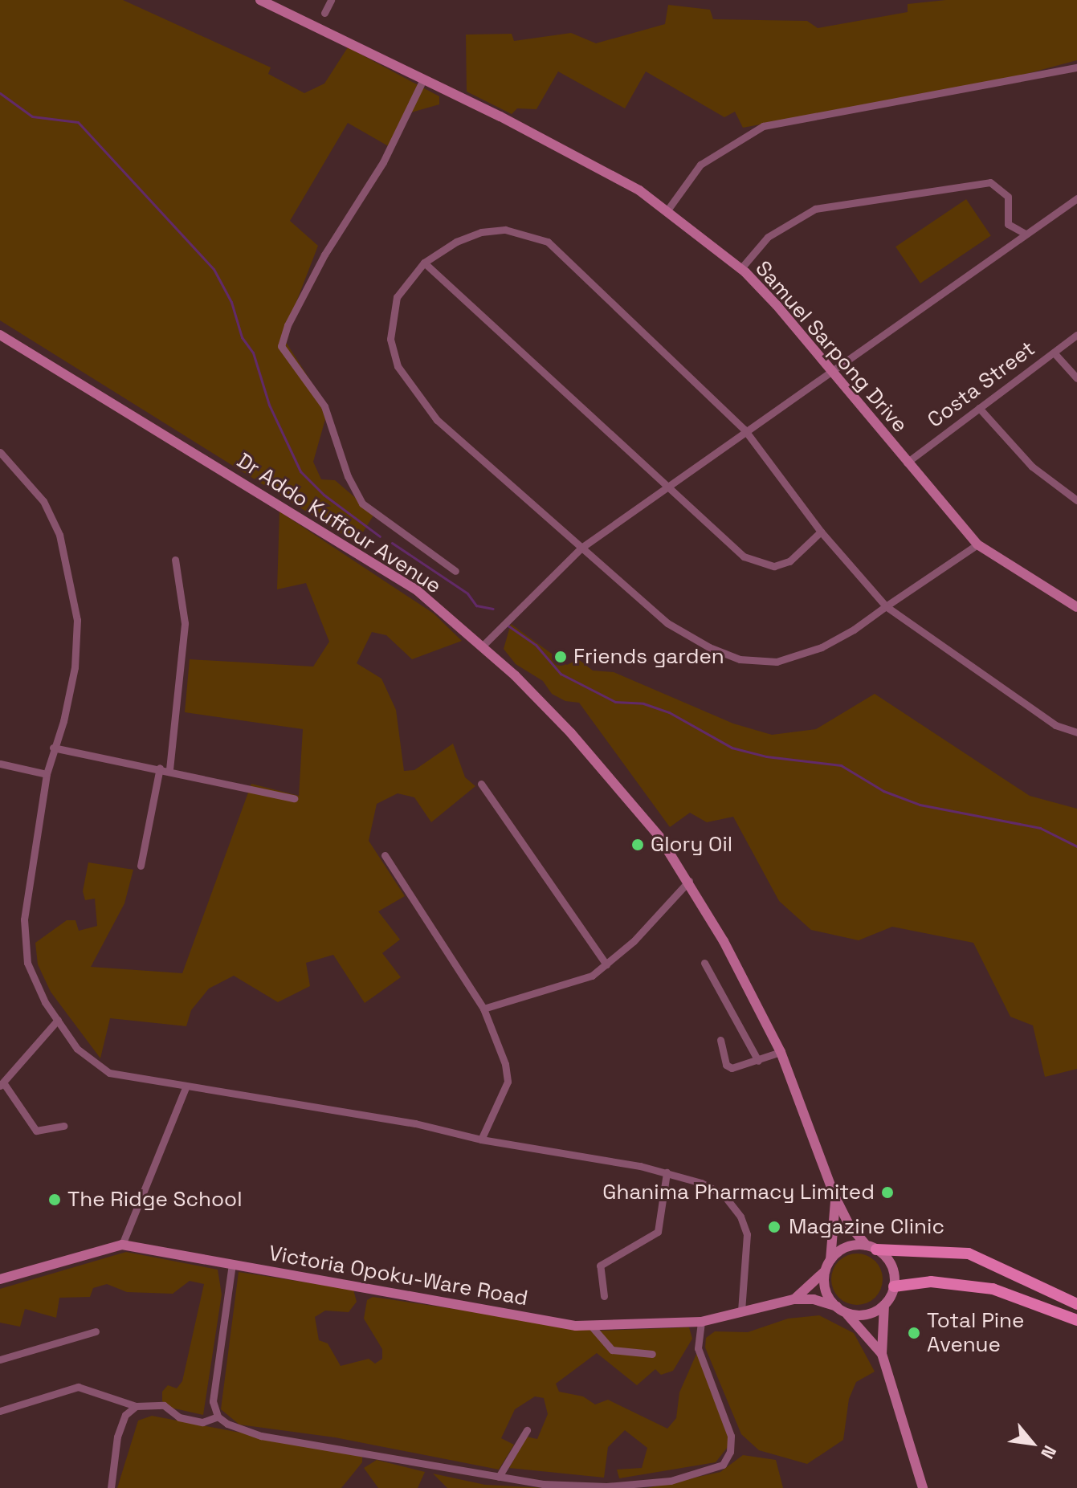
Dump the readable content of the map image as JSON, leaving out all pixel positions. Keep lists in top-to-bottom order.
{
  "streets": {
    "main road": ["Samuel Sarpong Drive", "Dr Addo Kuffour Avenue", "Victoria Opoku-Ware Road"],
    "street": ["Costa Street"]
  },
  "crossings": [
    ["Samuel Sarpong Drive", "Costa Street"]
  ],
  "places": [
    "Friends garden",
    "Glory Oil",
    "Ghanima Pharmacy Limited",
    "The Ridge School",
    "Magazine Clinic",
    "Total Pine Avenue"
  ],
  "north": "bottom right"
}
